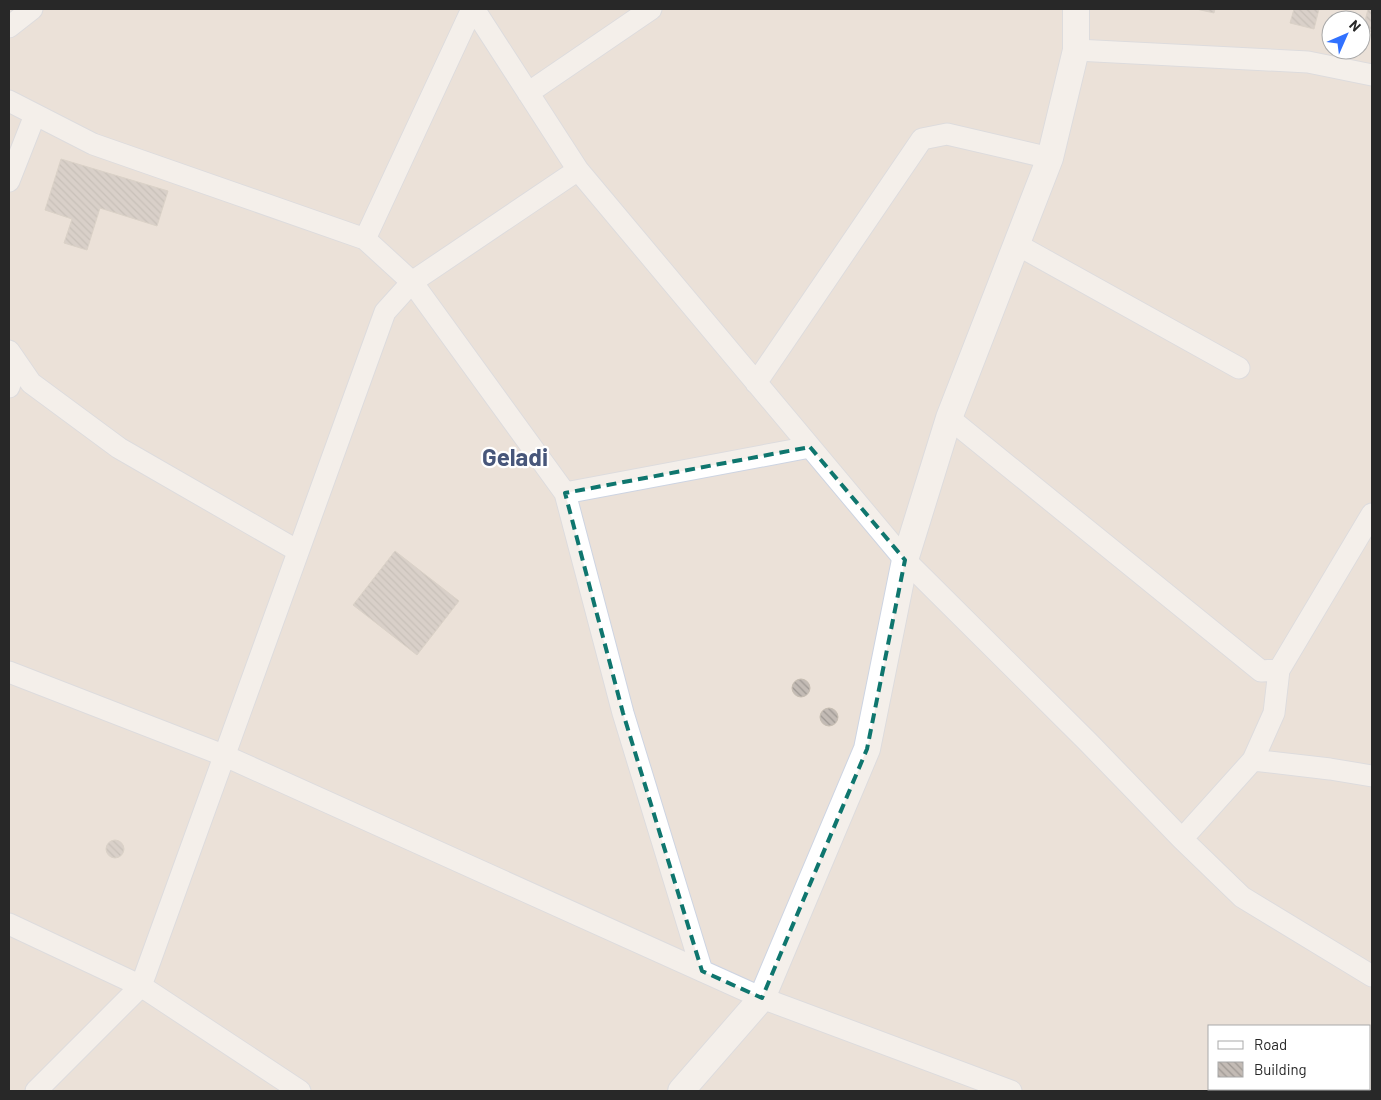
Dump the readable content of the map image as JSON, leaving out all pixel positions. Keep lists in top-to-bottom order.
{
  "districts": ["Geladi"],
  "legend": ["Road", "Building"],
  "north": "top right"
}
